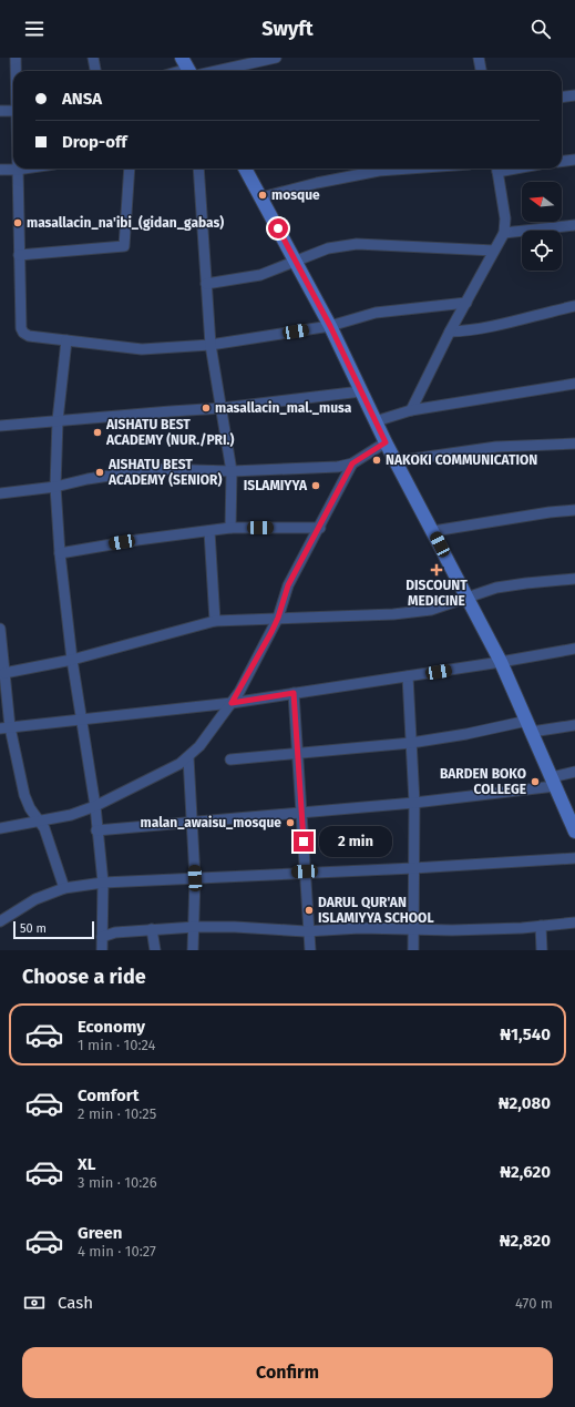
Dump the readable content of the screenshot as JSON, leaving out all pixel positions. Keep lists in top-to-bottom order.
{
  "places": {
    "other": [
      "mosque",
      "masallacin_na'ibi_(gidan_gabas)",
      "masallacin_mal._musa",
      "AISHATU BEST ACADEMY (NUR./PRI.)",
      "NAKOKI COMMUNICATION",
      "AISHATU BEST ACADEMY (SENIOR)",
      "ISLAMIYYA",
      "BARDEN BOKO COLLEGE",
      "malan_awaisu_mosque",
      "DARUL QUR'AN ISLAMIYYA SCHOOL"
    ],
    "health": ["DISCOUNT MEDICINE"]
  },
  "scale_bar": "50 m",
  "north": "left",
  "page": {
    "header": "Swyft",
    "banner": ["ANSA", "Drop-off"],
    "bubble": "2 min",
    "scale": "50 m",
    "heading": "Choose a ride",
    "list": [
      {
        "name": "Economy",
        "note": "1 min · 10:24",
        "value": "₦1,540"
      },
      {
        "name": "Comfort",
        "note": "2 min · 10:25",
        "value": "₦2,080"
      },
      {
        "name": "XL",
        "note": "3 min · 10:26",
        "value": "₦2,620"
      },
      {
        "name": "Green",
        "note": "4 min · 10:27",
        "value": "₦2,820"
      }
    ],
    "pay": ["Cash", "470 m"],
    "buttons": "Confirm"
  }
}
